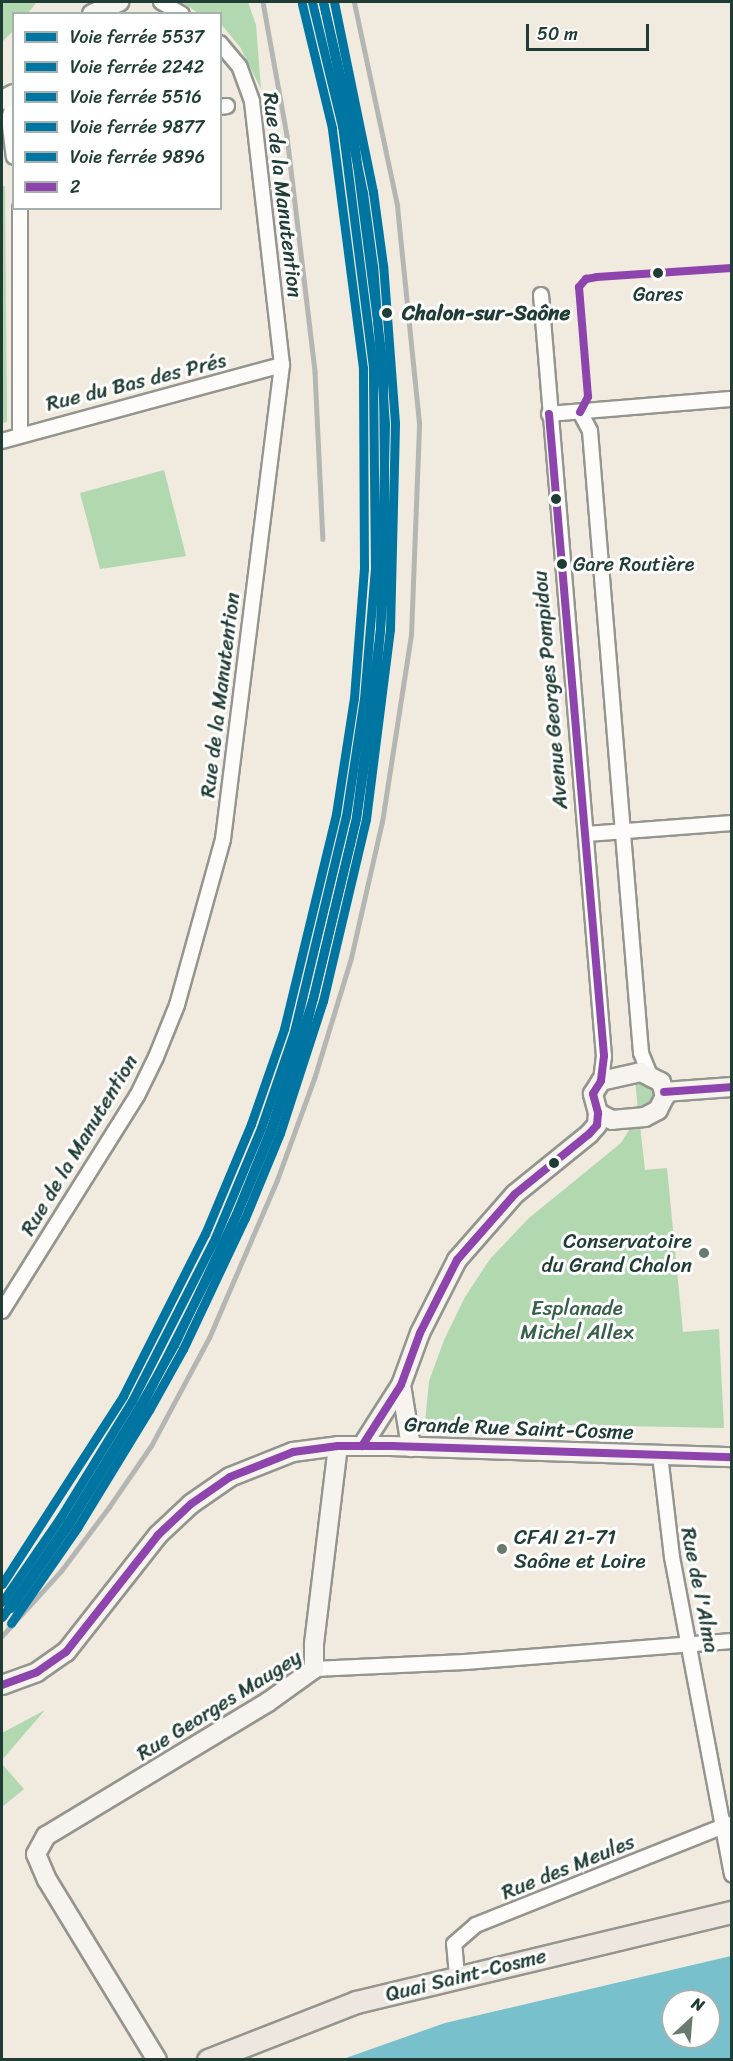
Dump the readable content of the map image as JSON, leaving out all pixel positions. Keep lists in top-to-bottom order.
{
  "streets": {
    "main road": ["Quai Saint-Cosme"],
    "street": [
      "Rue de la Manutention",
      "Rue du Bas des Prés",
      "Avenue Georges Pompidou",
      "Grande Rue Saint-Cosme",
      "Rue de l'Alma",
      "Rue Georges Maugey",
      "Rue des Meules"
    ]
  },
  "crossings": [
    ["Rue de la Manutention", "Rue du Bas des Prés"],
    ["Grande Rue Saint-Cosme", "Rue de l'Alma"],
    ["Rue de l'Alma", "Rue Georges Maugey"],
    ["Rue de l'Alma", "Rue des Meules"],
    ["Rue des Meules", "Quai Saint-Cosme"]
  ],
  "parks": ["Esplanade Michel Allex"],
  "places": [
    "Gares",
    "Chalon-sur-Saône",
    "Gare Routière",
    "Conservatoire du Grand Chalon",
    "CFAI 21-71 Saône et Loire"
  ],
  "lines": [
    "rail line 5537",
    "rail line 2242",
    "rail line 5516",
    "rail line 9877",
    "rail line 9896",
    "transit line 2"
  ],
  "legend": [
    "Voie ferrée 5537",
    "Voie ferrée 2242",
    "Voie ferrée 5516",
    "Voie ferrée 9877",
    "Voie ferrée 9896",
    "2"
  ],
  "scale_bar": "50 m",
  "north": "top right"
}
